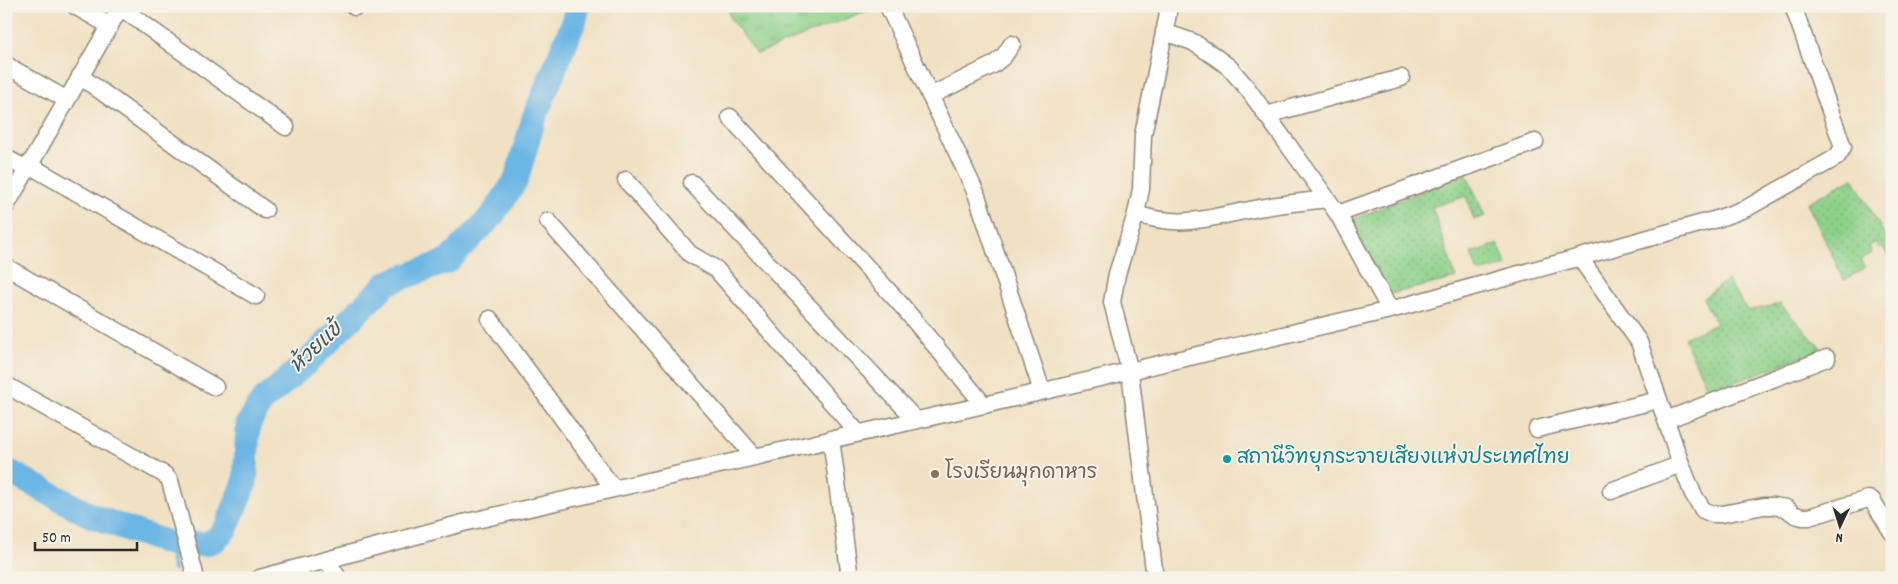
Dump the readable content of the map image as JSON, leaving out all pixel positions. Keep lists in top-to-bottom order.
{
  "water": ["ห้วยแข้"],
  "places": ["สถานีวิทยุกระจายเสียงแห่งประเทศไทย", "โรงเรียนมุกดาหาร"],
  "scale_bar": "50 m",
  "north": "bottom"
}
